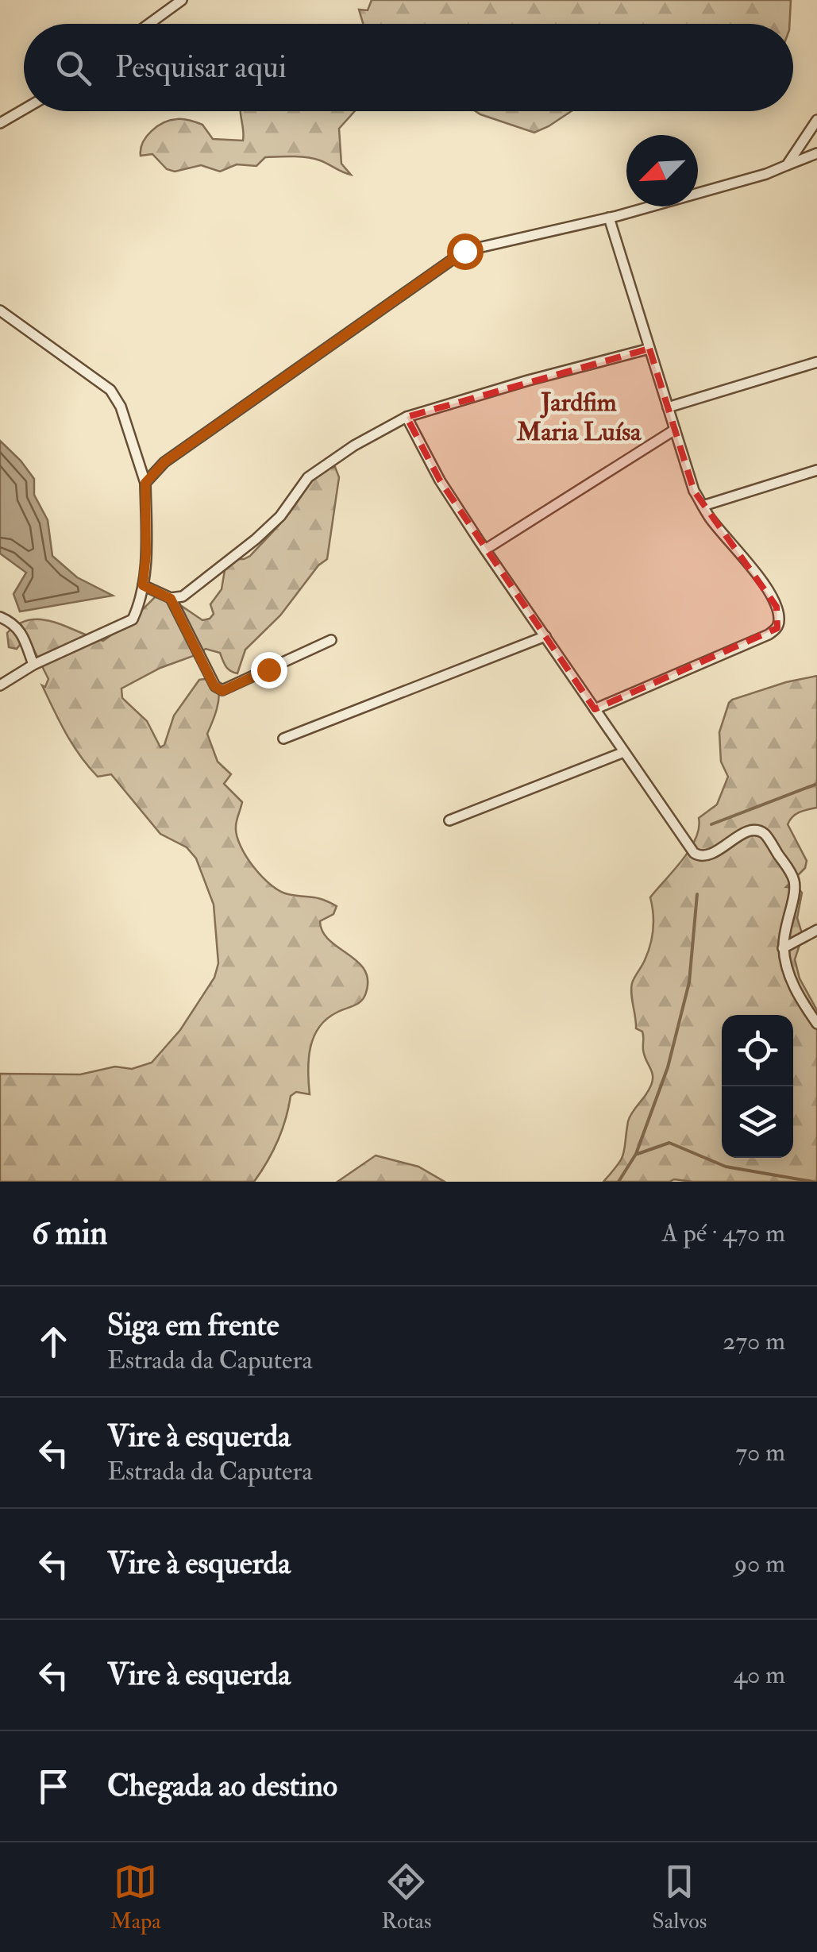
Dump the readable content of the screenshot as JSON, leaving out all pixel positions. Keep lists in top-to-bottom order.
{
  "districts": ["Jardfim Maria Luísa"],
  "north": "bottom left",
  "page": {
    "search": "Pesquisar aqui",
    "heading": ["6 min", "A pé · 470 m"],
    "list": [
      ["Siga em frente", "Estrada da Caputera", "270 m"],
      ["Vire à esquerda", "Estrada da Caputera", "70 m"],
      ["Vire à esquerda", "90 m"],
      ["Vire à esquerda", "40 m"],
      "Chegada ao destino"
    ],
    "nav": ["Mapa", "Rotas", "Salvos"]
  }
}
